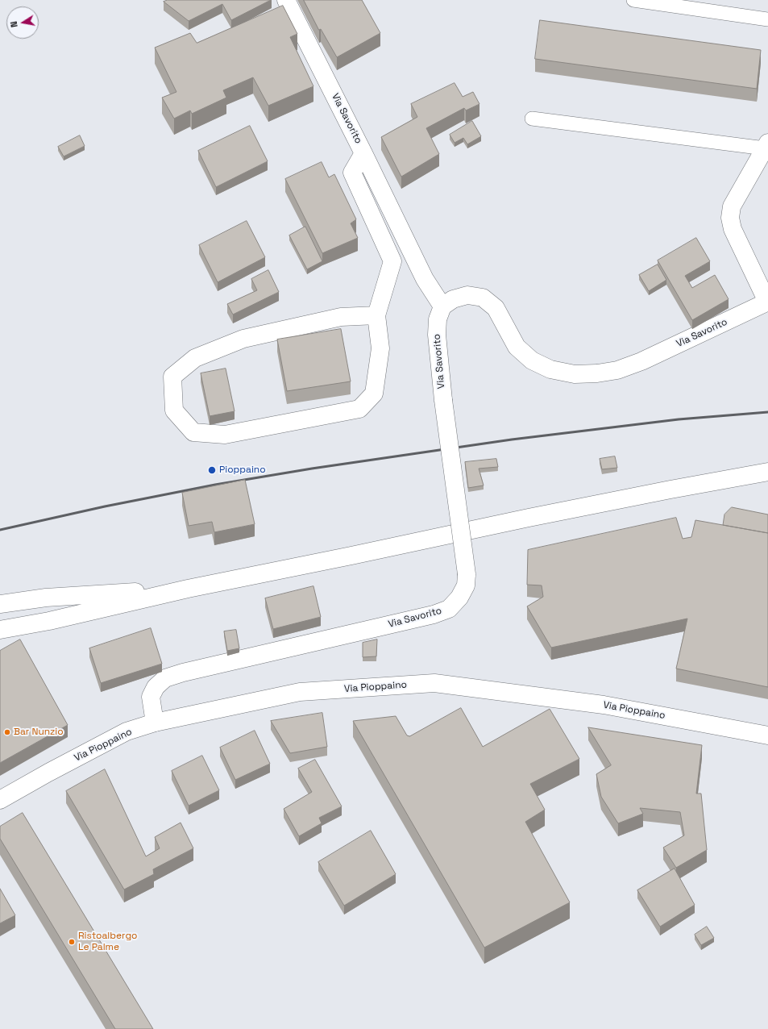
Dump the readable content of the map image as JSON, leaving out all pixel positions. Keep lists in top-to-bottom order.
{
  "streets": {
    "main road": ["Via Savorito", "Via Pioppaino"]
  },
  "crossings": [
    ["Via Savorito", "Via Pioppaino"]
  ],
  "places": ["Pioppaino", "Bar Nunzio", "Ristoalbergo Le Palme"],
  "north": "left"
}
